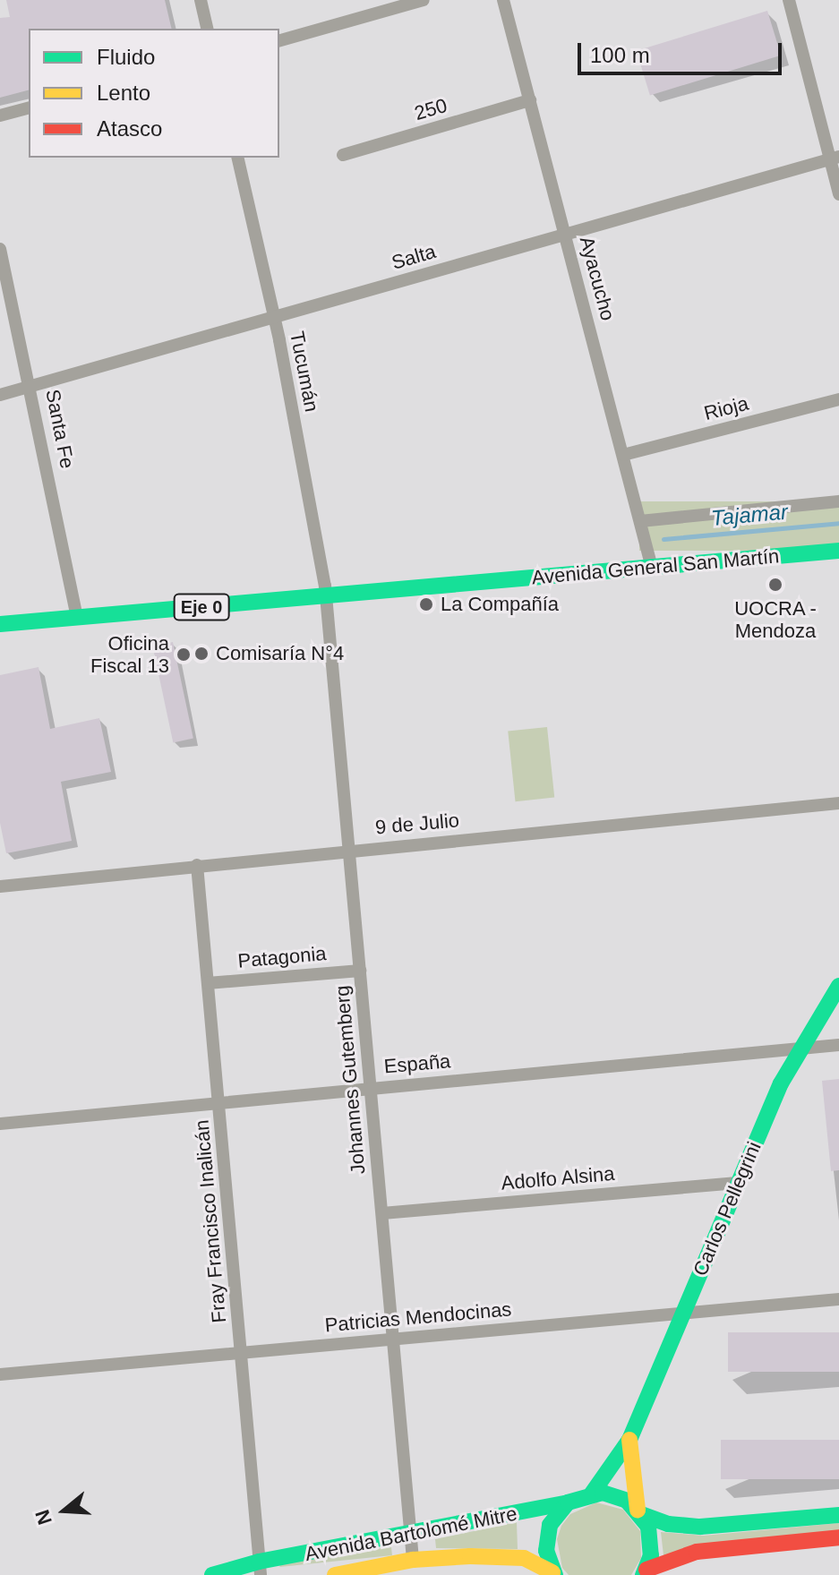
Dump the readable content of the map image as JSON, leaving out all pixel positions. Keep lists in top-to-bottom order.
{
  "streets": {
    "street": [
      "250",
      "Salta",
      "Ayacucho",
      "Tucumán",
      "Rioja",
      "Santa Fe",
      "Avenida General San Martín",
      "Eje 0",
      "9 de Julio",
      "Patagonia",
      "España",
      "Johannes Gutemberg",
      "Adolfo Alsina",
      "Carlos Pellegrini",
      "Fray Francisco Inalicán",
      "Patricias Mendocinas",
      "Avenida Bartolomé Mitre"
    ]
  },
  "crossings": [
    ["250", "Ayacucho"],
    ["Salta", "Ayacucho"],
    ["Salta", "Tucumán"],
    ["Salta", "Santa Fe"],
    ["Ayacucho", "Rioja"],
    ["Ayacucho", "Avenida General San Martín"],
    ["Tucumán", "Avenida General San Martín"],
    ["Tucumán", "Johannes Gutemberg"],
    ["Santa Fe", "Avenida General San Martín"],
    ["Avenida General San Martín", "Johannes Gutemberg"],
    ["9 de Julio", "Johannes Gutemberg"],
    ["9 de Julio", "Fray Francisco Inalicán"],
    ["Patagonia", "Johannes Gutemberg"],
    ["Patagonia", "Fray Francisco Inalicán"],
    ["España", "Johannes Gutemberg"],
    ["España", "Carlos Pellegrini"],
    ["España", "Fray Francisco Inalicán"],
    ["Johannes Gutemberg", "Adolfo Alsina"],
    ["Johannes Gutemberg", "Patricias Mendocinas"],
    ["Johannes Gutemberg", "Avenida Bartolomé Mitre"],
    ["Adolfo Alsina", "Carlos Pellegrini"],
    ["Carlos Pellegrini", "Patricias Mendocinas"],
    ["Carlos Pellegrini", "Avenida Bartolomé Mitre"],
    ["Fray Francisco Inalicán", "Patricias Mendocinas"],
    ["Fray Francisco Inalicán", "Avenida Bartolomé Mitre"]
  ],
  "water": ["Tajamar"],
  "places": [
    "UOCRA - Mendoza",
    "La Compañía",
    "Comisaría N°4",
    "Oficina Fiscal 13"
  ],
  "legend": ["Fluido", "Lento", "Atasco"],
  "scale_bar": "100 m",
  "north": "left"
}
